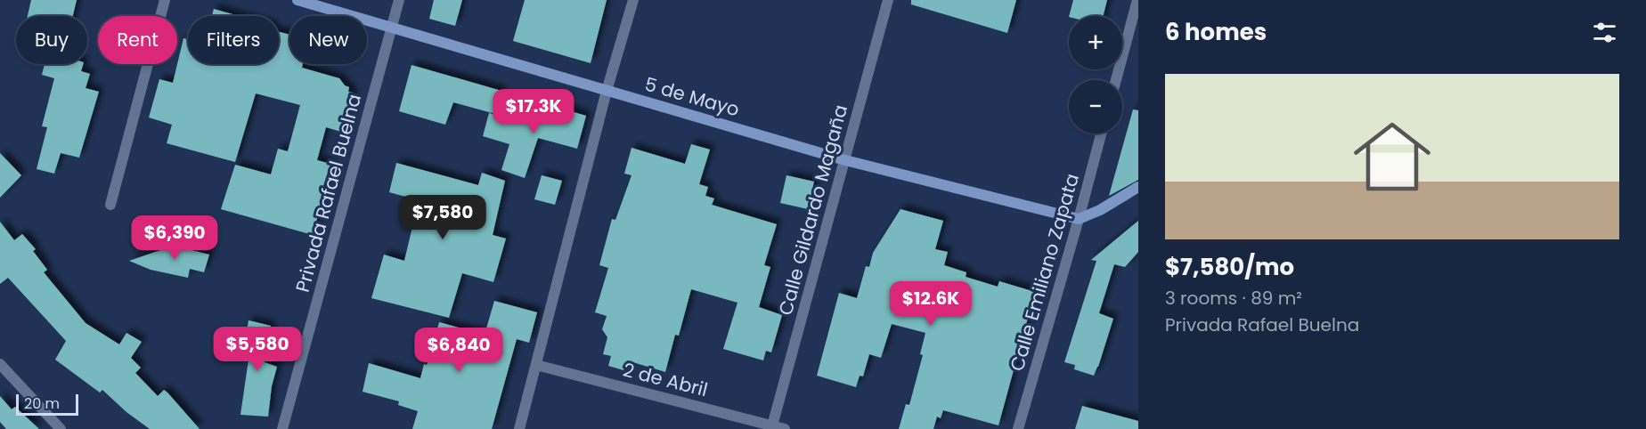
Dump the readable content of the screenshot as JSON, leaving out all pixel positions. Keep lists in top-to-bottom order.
{
  "streets": {
    "street": [
      "5 de Mayo",
      "Privada Rafael Buelna",
      "Calle Gildardo Magaña",
      "Calle Emiliano Zapata",
      "2 de Abril"
    ]
  },
  "crossings": [
    ["5 de Mayo", "Privada Rafael Buelna"],
    ["5 de Mayo", "Calle Gildardo Magaña"],
    ["5 de Mayo", "Calle Emiliano Zapata"],
    ["Calle Gildardo Magaña", "2 de Abril"]
  ],
  "scale_bar": "20 m",
  "page": {
    "heading": "6 homes",
    "map_buttons": ["+", "−"],
    "chip": [
      "Buy",
      "Rent",
      "Filters",
      "New"
    ],
    "list": [
      {
        "name": "$7,580/mo",
        "note": "3 rooms · 89 m² · Privada Rafael Buelna"
      }
    ],
    "price": [
      "$17.3K",
      "$7,580",
      "$6,390",
      "$12.6K",
      "$5,580",
      "$6,840"
    ],
    "scale": "20 m"
  }
}
